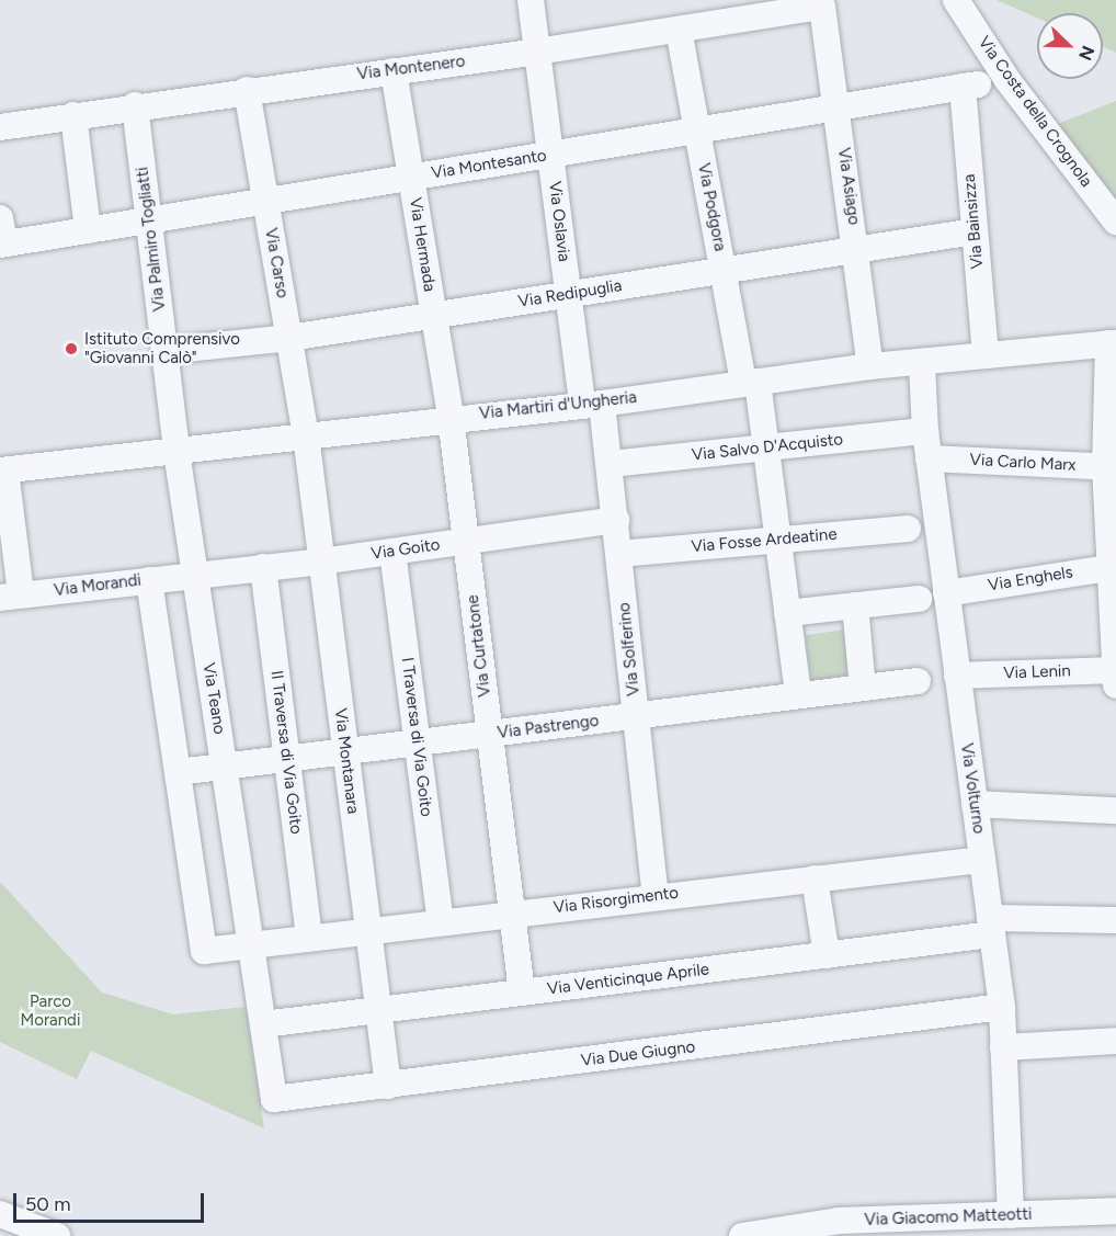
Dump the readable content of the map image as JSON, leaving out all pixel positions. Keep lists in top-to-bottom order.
{
  "streets": {
    "street": [
      "Via Montenero",
      "Via Costa della Crognola",
      "Via Montesanto",
      "Via Asiago",
      "Via Podgora",
      "Via Oslavia",
      "Via Bainsizza",
      "Via Palmiro Togliatti",
      "Via Hermada",
      "Via Carso",
      "Via Redipuglia",
      "Via Martiri d'Ungheria",
      "Via Salvo D'Acquisto",
      "Via Carlo Marx",
      "Via Fosse Ardeatine",
      "Via Goito",
      "Via Enghels",
      "Via Morandi",
      "Via Curtatone",
      "Via Solferino",
      "Via Lenin",
      "Via Teano",
      "Via Pastrengo",
      "I Traversa di Via Goito",
      "II Traversa di Via Goito",
      "Via Montanara",
      "Via Volturno",
      "Via Risorgimento",
      "Via Venticinque Aprile",
      "Via Due Giugno",
      "Via Giacomo Matteotti"
    ]
  },
  "crossings": [
    ["Via Montenero", "Via Asiago"],
    ["Via Montenero", "Via Podgora"],
    ["Via Montenero", "Via Oslavia"],
    ["Via Montenero", "Via Palmiro Togliatti"],
    ["Via Montenero", "Via Hermada"],
    ["Via Montenero", "Via Carso"],
    ["Via Montesanto", "Via Asiago"],
    ["Via Montesanto", "Via Podgora"],
    ["Via Montesanto", "Via Oslavia"],
    ["Via Montesanto", "Via Bainsizza"],
    ["Via Montesanto", "Via Palmiro Togliatti"],
    ["Via Montesanto", "Via Hermada"],
    ["Via Montesanto", "Via Carso"],
    ["Via Asiago", "Via Redipuglia"],
    ["Via Asiago", "Via Martiri d'Ungheria"],
    ["Via Podgora", "Via Redipuglia"],
    ["Via Podgora", "Via Martiri d'Ungheria"],
    ["Via Podgora", "Via Salvo D'Acquisto"],
    ["Via Podgora", "Via Fosse Ardeatine"],
    ["Via Podgora", "Via Pastrengo"],
    ["Via Oslavia", "Via Redipuglia"],
    ["Via Oslavia", "Via Martiri d'Ungheria"],
    ["Via Oslavia", "Via Solferino"],
    ["Via Bainsizza", "Via Redipuglia"],
    ["Via Bainsizza", "Via Martiri d'Ungheria"],
    ["Via Palmiro Togliatti", "Via Redipuglia"],
    ["Via Palmiro Togliatti", "Via Martiri d'Ungheria"],
    ["Via Palmiro Togliatti", "Via Teano"],
    ["Via Hermada", "Via Redipuglia"],
    ["Via Hermada", "Via Martiri d'Ungheria"],
    ["Via Hermada", "Via Curtatone"],
    ["Via Carso", "Via Redipuglia"],
    ["Via Carso", "Via Martiri d'Ungheria"],
    ["Via Carso", "Via Montanara"],
    ["Via Martiri d'Ungheria", "Via Curtatone"],
    ["Via Martiri d'Ungheria", "Via Solferino"],
    ["Via Martiri d'Ungheria", "Via Teano"],
    ["Via Martiri d'Ungheria", "Via Montanara"],
    ["Via Martiri d'Ungheria", "Via Volturno"],
    ["Via Salvo D'Acquisto", "Via Solferino"],
    ["Via Salvo D'Acquisto", "Via Volturno"],
    ["Via Carlo Marx", "Via Volturno"],
    ["Via Fosse Ardeatine", "Via Solferino"],
    ["Via Goito", "Via Morandi"],
    ["Via Goito", "Via Curtatone"],
    ["Via Goito", "Via Solferino"],
    ["Via Goito", "Via Teano"],
    ["Via Goito", "I Traversa di Via Goito"],
    ["Via Goito", "II Traversa di Via Goito"],
    ["Via Goito", "Via Montanara"],
    ["Via Enghels", "Via Volturno"],
    ["Via Morandi", "Via Teano"],
    ["Via Curtatone", "Via Pastrengo"],
    ["Via Curtatone", "Via Risorgimento"],
    ["Via Curtatone", "Via Venticinque Aprile"],
    ["Via Solferino", "Via Pastrengo"],
    ["Via Solferino", "Via Risorgimento"],
    ["Via Lenin", "Via Volturno"],
    ["Via Teano", "Via Pastrengo"],
    ["Via Teano", "Via Risorgimento"],
    ["Via Teano", "Via Venticinque Aprile"],
    ["Via Teano", "Via Due Giugno"],
    ["Via Pastrengo", "I Traversa di Via Goito"],
    ["Via Pastrengo", "II Traversa di Via Goito"],
    ["Via Pastrengo", "Via Montanara"],
    ["I Traversa di Via Goito", "Via Risorgimento"],
    ["II Traversa di Via Goito", "Via Risorgimento"],
    ["Via Montanara", "Via Risorgimento"],
    ["Via Montanara", "Via Venticinque Aprile"],
    ["Via Montanara", "Via Due Giugno"],
    ["Via Volturno", "Via Risorgimento"],
    ["Via Volturno", "Via Venticinque Aprile"],
    ["Via Volturno", "Via Due Giugno"],
    ["Via Volturno", "Via Giacomo Matteotti"]
  ],
  "parks": ["Parco Morandi"],
  "places": ["Istituto Comprensivo \"Giovanni Calò\""],
  "scale_bar": "50 m",
  "north": "bottom right"
}
